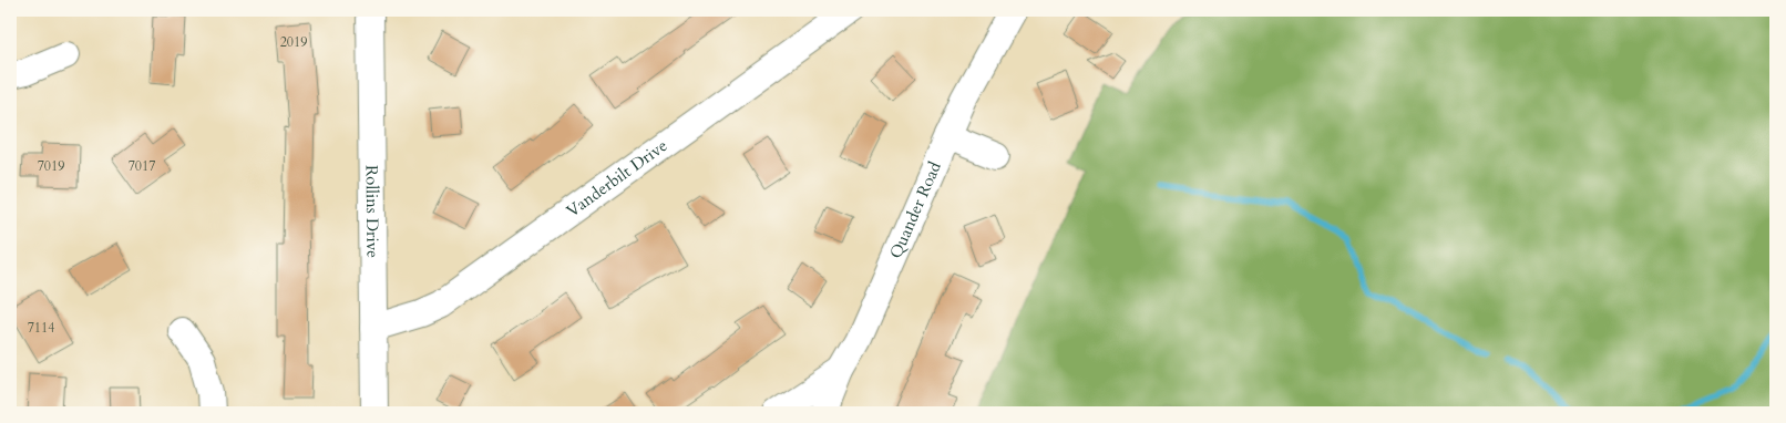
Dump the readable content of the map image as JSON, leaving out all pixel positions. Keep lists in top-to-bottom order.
{
  "streets": {
    "street": ["Vanderbilt Drive", "Quander Road", "Rollins Drive"]
  },
  "crossings": [
    ["Vanderbilt Drive", "Rollins Drive"]
  ],
  "house_numbers": [
    "2019",
    "7019",
    "7017",
    "7114"
  ]
}
